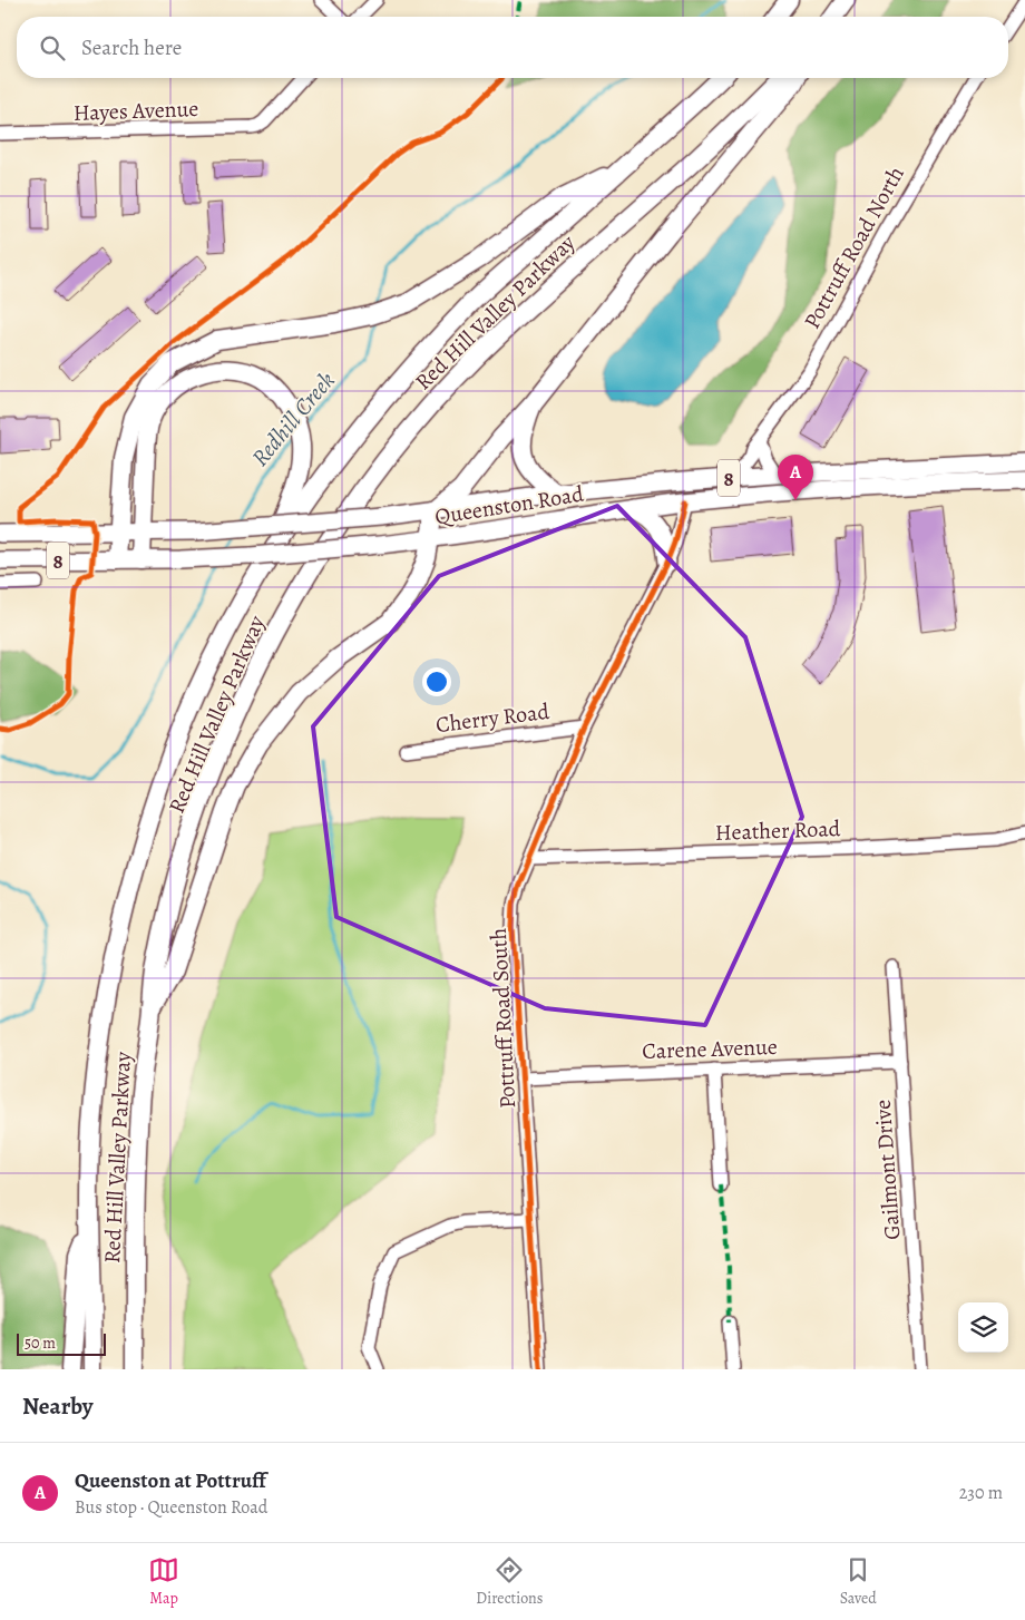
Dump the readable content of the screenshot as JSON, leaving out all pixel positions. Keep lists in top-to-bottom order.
{
  "streets": {
    "highway": ["Red Hill Valley Parkway"],
    "main road": ["8", "Queenston Road"],
    "street": [
      "Hayes Avenue",
      "Pottruff Road North",
      "Cherry Road",
      "Heather Road",
      "Pottruff Road South",
      "Carene Avenue",
      "Gailmont Drive"
    ]
  },
  "crossings": [
    ["Pottruff Road North", "Queenston Road"],
    ["Queenston Road", "Pottruff Road South"],
    ["Cherry Road", "Pottruff Road South"],
    ["Heather Road", "Pottruff Road South"],
    ["Pottruff Road South", "Carene Avenue"],
    ["Carene Avenue", "Gailmont Drive"]
  ],
  "water": ["Redhill Creek"],
  "scale_bar": "50 m",
  "page": {
    "search": "Search here",
    "pins": "A",
    "scale": "50 m",
    "heading": "Nearby",
    "list": [
      {
        "mark": "A",
        "name": "Queenston at Pottruff",
        "note": "Bus stop · Queenston Road",
        "value": "230 m"
      }
    ],
    "nav": ["Map", "Directions", "Saved"]
  }
}
